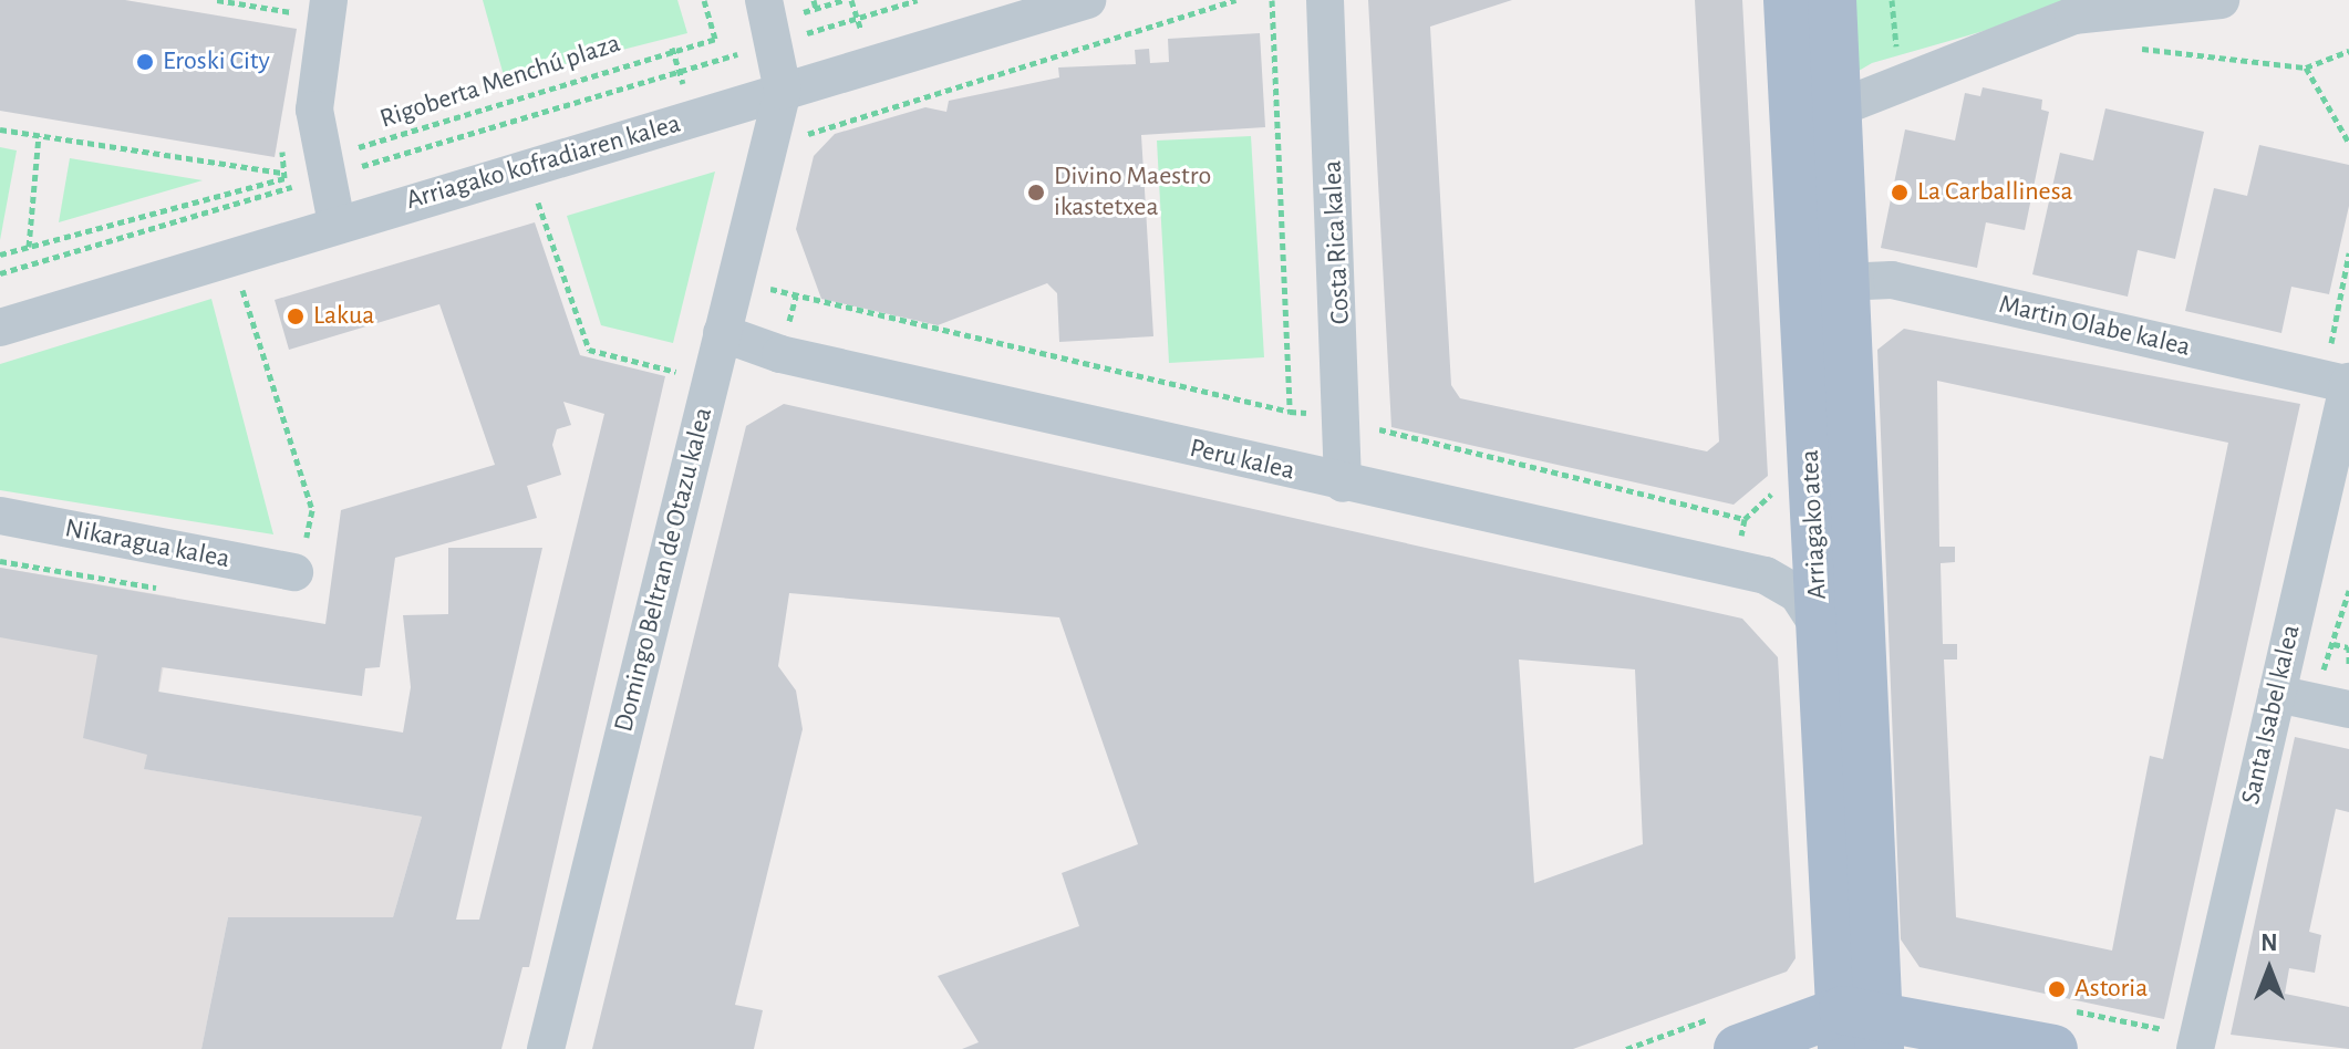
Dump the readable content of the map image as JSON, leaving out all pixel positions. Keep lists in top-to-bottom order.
{
  "streets": {
    "main road": ["Arriagako atea"],
    "street": [
      "Arriagako kofradiaren kalea",
      "Costa Rica kalea",
      "Martin Olabe kalea",
      "Peru kalea",
      "Nikaragua kalea",
      "Domingo Beltran de Otazu kalea",
      "Santa Isabel kalea"
    ],
    "path": ["Rigoberta Menchú plaza"]
  },
  "crossings": [
    ["Arriagako kofradiaren kalea", "Domingo Beltran de Otazu kalea"],
    ["Costa Rica kalea", "Peru kalea"],
    ["Martin Olabe kalea", "Arriagako atea"],
    ["Martin Olabe kalea", "Santa Isabel kalea"],
    ["Peru kalea", "Arriagako atea"],
    ["Peru kalea", "Domingo Beltran de Otazu kalea"]
  ],
  "places": [
    "Eroski City",
    "Divino Maestro ikastetxea",
    "La Carballinesa",
    "Lakua",
    "Astoria"
  ],
  "north": "top"
}
